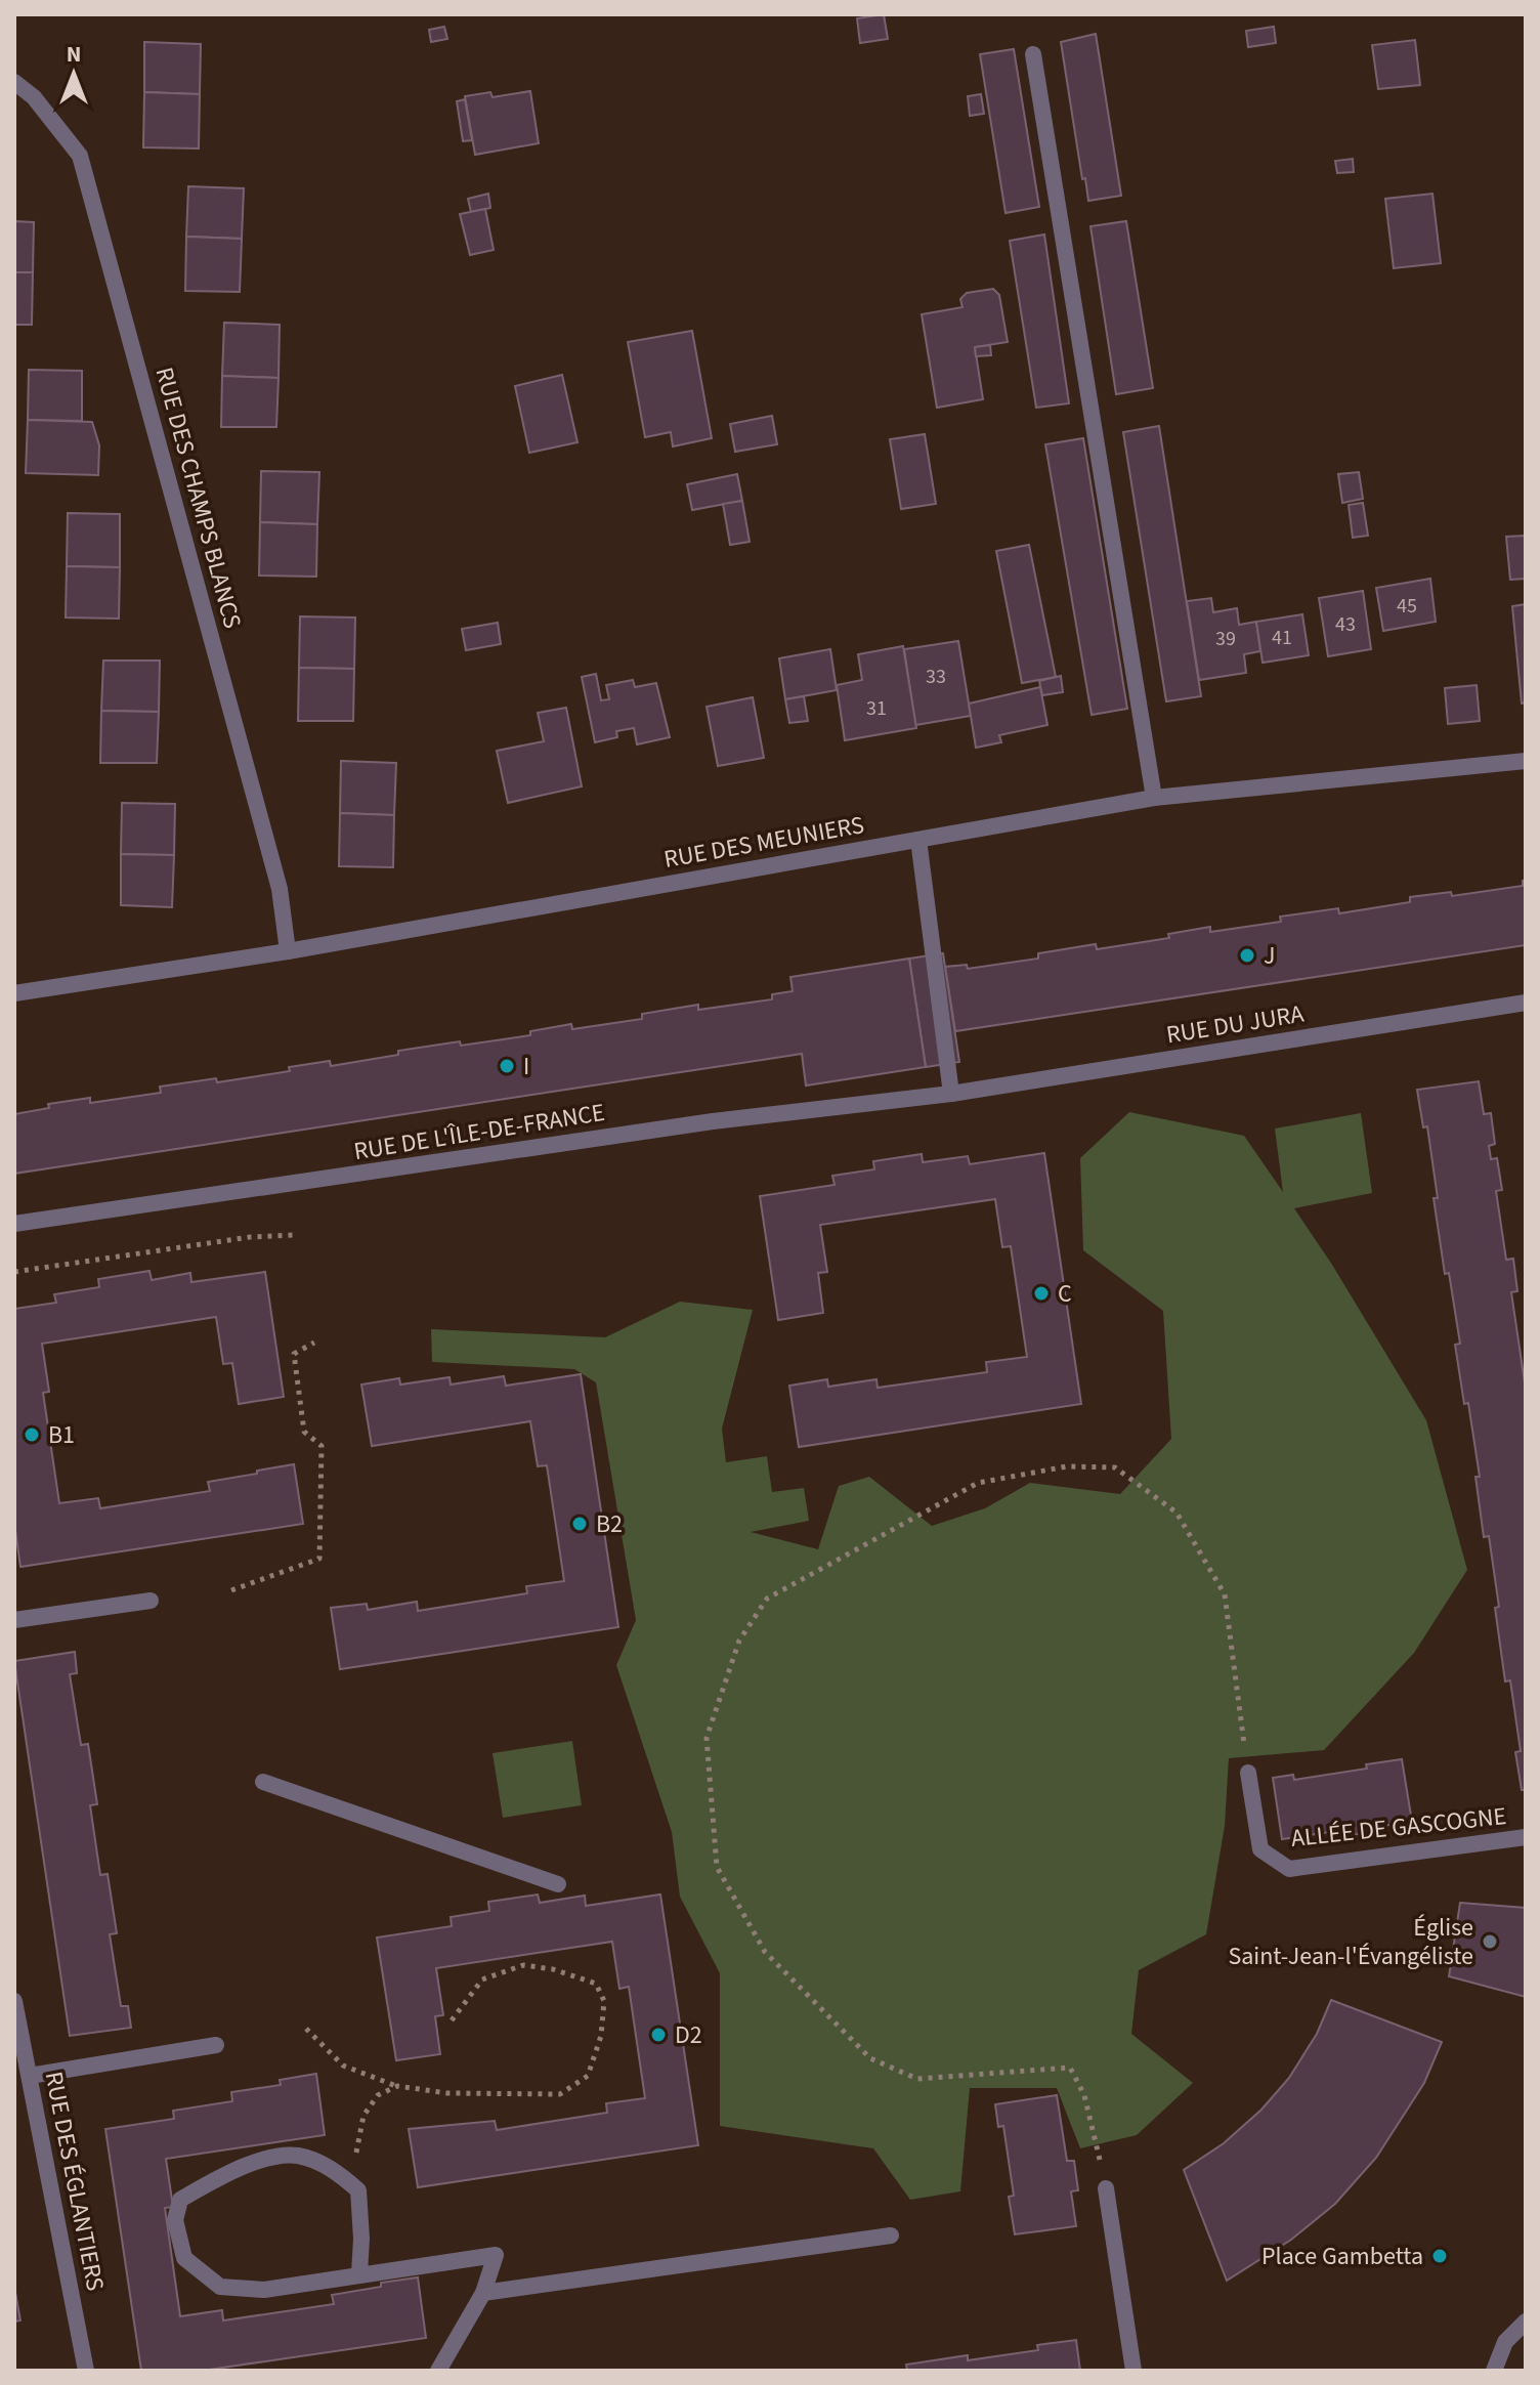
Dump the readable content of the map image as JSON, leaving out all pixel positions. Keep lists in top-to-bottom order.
{
  "streets": {
    "street": [
      "RUE DES CHAMPS BLANCS",
      "RUE DES MEUNIERS",
      "RUE DU JURA",
      "RUE DE L'ÎLE-DE-FRANCE",
      "ALLÉE DE GASCOGNE",
      "RUE DES ÉGLANTIERS"
    ]
  },
  "crossings": [
    ["RUE DES CHAMPS BLANCS", "RUE DES MEUNIERS"],
    ["RUE DU JURA", "RUE DE L'ÎLE-DE-FRANCE"]
  ],
  "places": [
    "J",
    "I",
    "C",
    "B1",
    "B2",
    "Église Saint-Jean-l'Évangéliste",
    "D2",
    "Place Gambetta"
  ],
  "house_numbers": [
    "45",
    "43",
    "41",
    "39",
    "33",
    "31"
  ],
  "north": "top"
}
